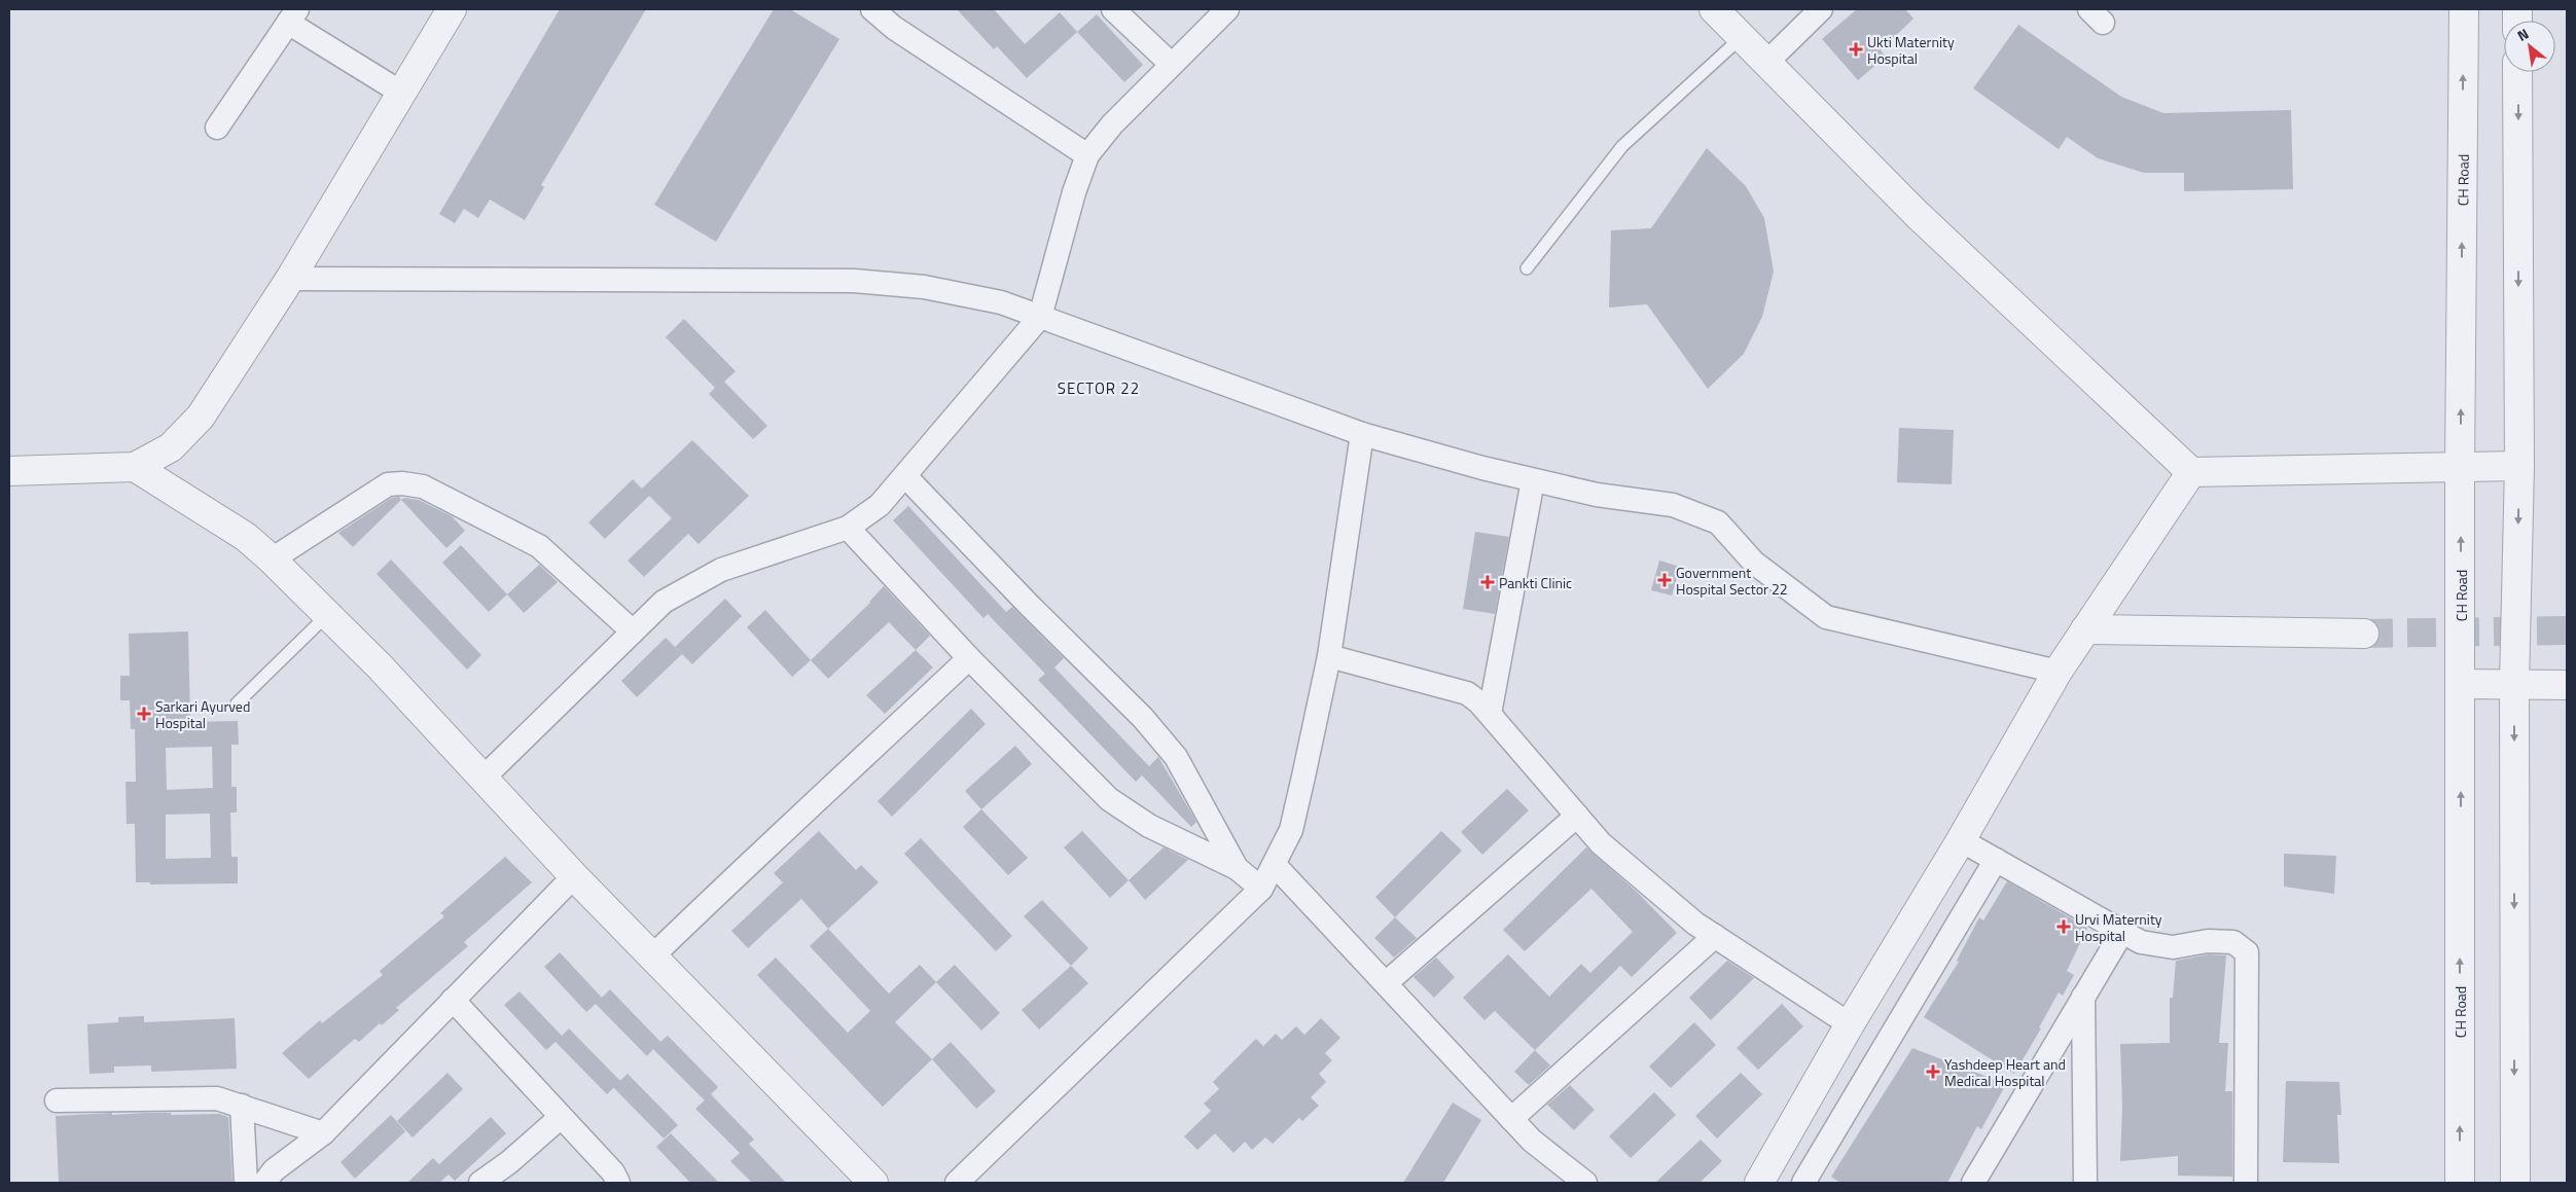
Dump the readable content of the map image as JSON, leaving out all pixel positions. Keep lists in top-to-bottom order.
{
  "streets": {
    "street": ["CH Road"]
  },
  "districts": ["SECTOR 22"],
  "places": {
    "health": [
      "Ukti Maternity Hospital",
      "Government Hospital Sector 22",
      "Pankti Clinic",
      "Sarkari Ayurved Hospital",
      "Urvi Maternity Hospital",
      "Yashdeep Heart and Medical Hospital"
    ]
  },
  "north": "top left"
}
